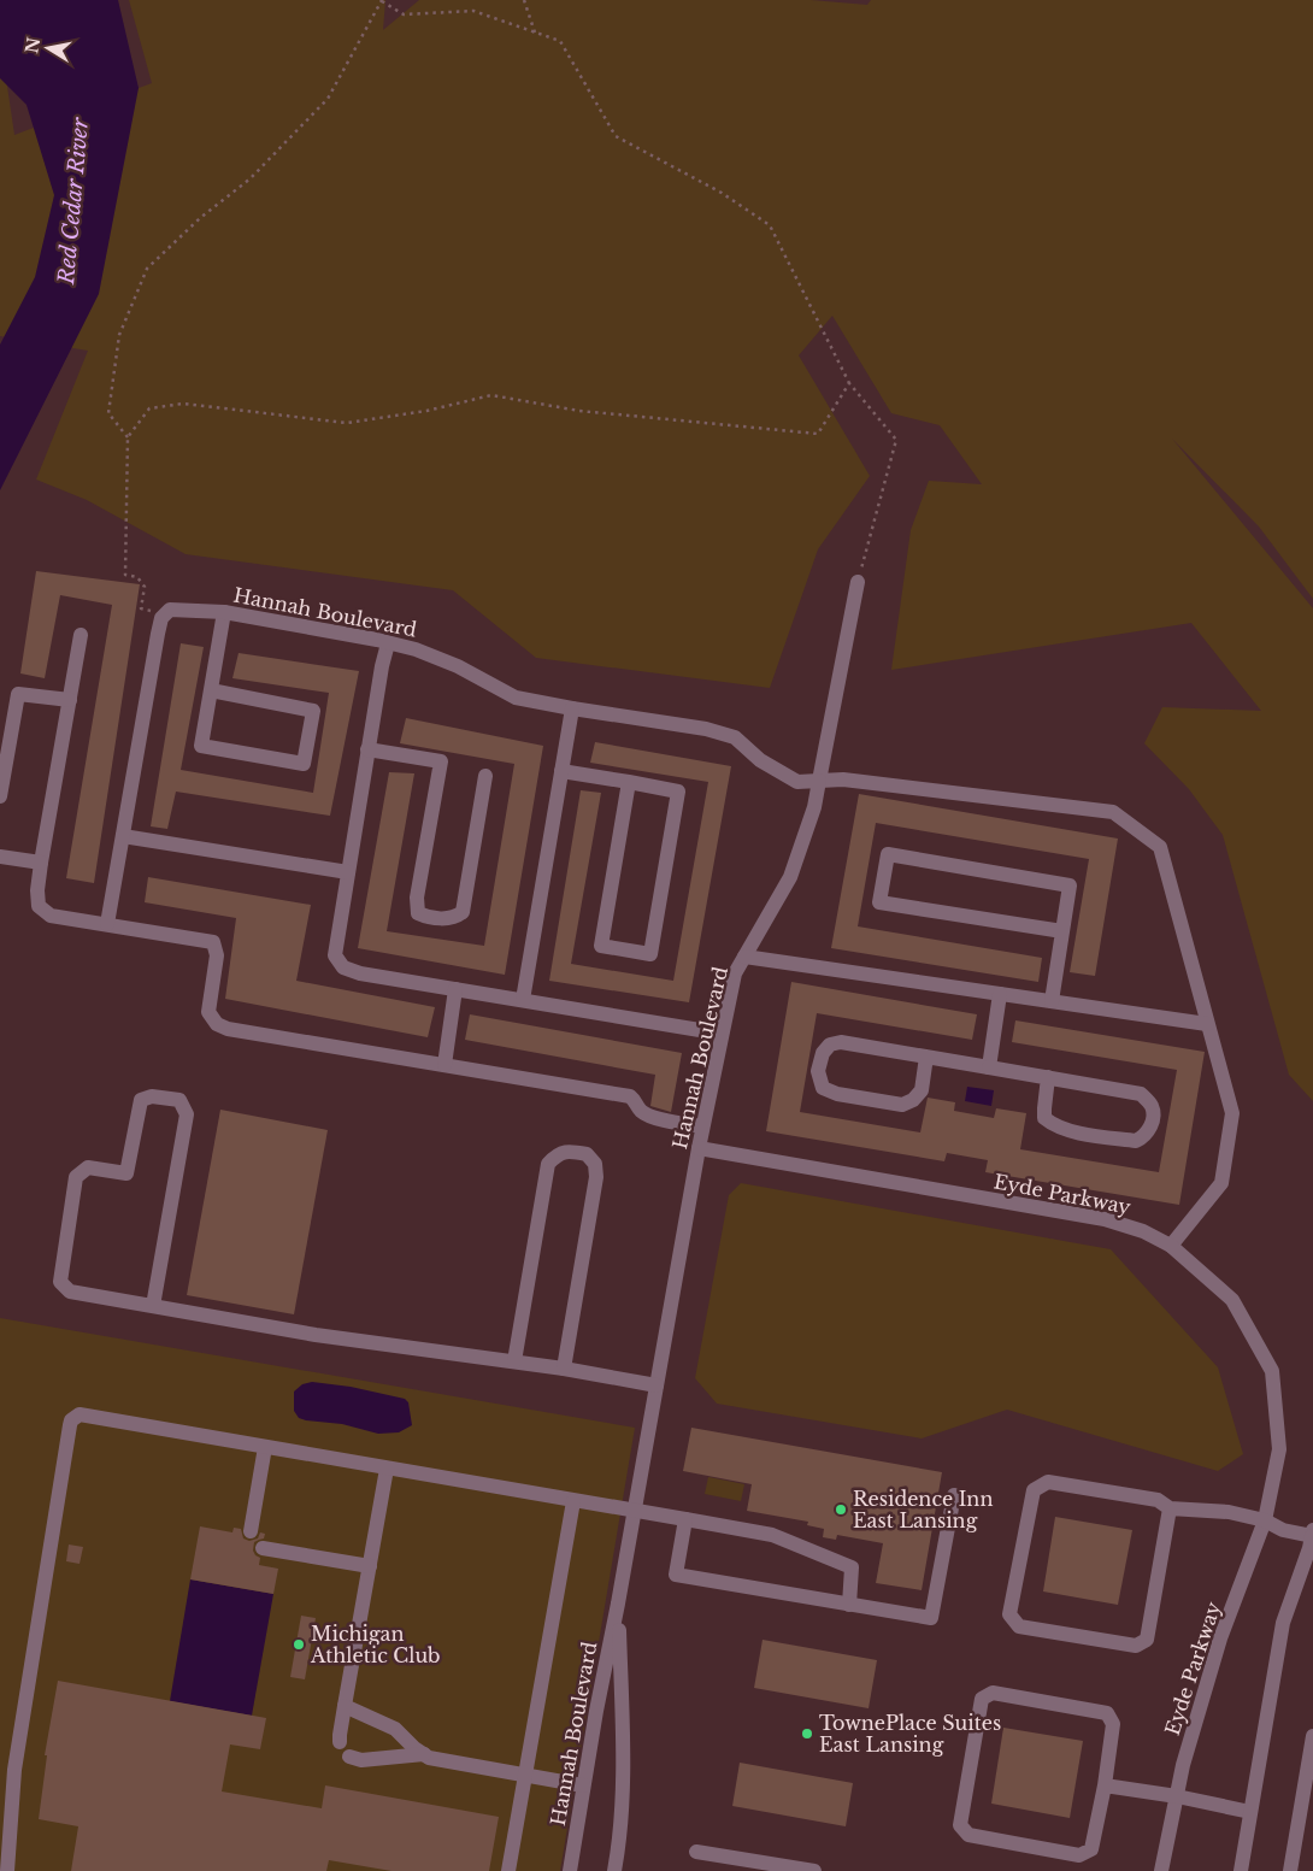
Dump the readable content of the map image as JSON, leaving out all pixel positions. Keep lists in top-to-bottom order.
{
  "streets": {
    "street": ["Hannah Boulevard", "Eyde Parkway"]
  },
  "crossings": [
    ["Hannah Boulevard", "Eyde Parkway"]
  ],
  "water": ["Red Cedar River"],
  "places": ["Residence Inn East Lansing", "Michigan Athletic Club", "TownePlace Suites East Lansing"],
  "north": "left"
}
